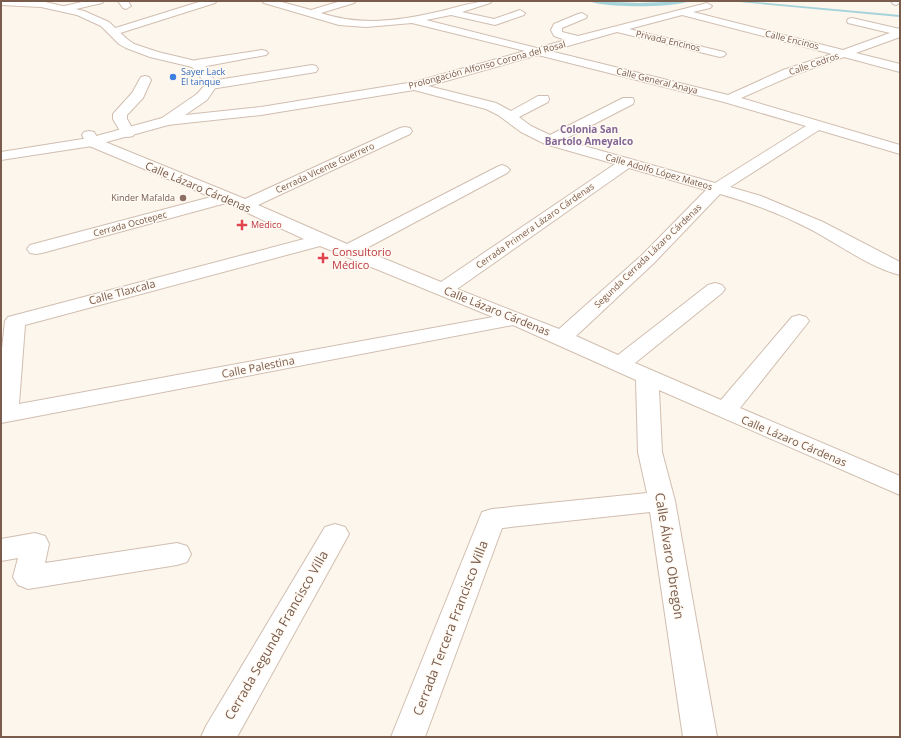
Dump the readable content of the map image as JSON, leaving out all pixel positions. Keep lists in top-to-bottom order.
{
  "streets": {
    "street": [
      "Calle Encinos",
      "Privada Encinos",
      "Calle Cedros",
      "Prolongación Alfonso Corona del Rosal",
      "Calle General Anaya",
      "Cerrada Vicente Guerrero",
      "Calle Adolfo López Mateos",
      "Calle Lázaro Cárdenas",
      "Cerrada Ocotepec",
      "Cerrada Primera Lázaro Cárdenas",
      "Segunda Cerrada Lázaro Cárdenas",
      "Calle Tlaxcala",
      "Calle Palestina",
      "Calle Álvaro Obregón",
      "Cerrada Tercera Francisco Villa",
      "Cerrada Segunda Francisco Villa"
    ]
  },
  "crossings": [
    ["Calle Encinos", "Calle Cedros"],
    ["Calle Encinos", "Prolongación Alfonso Corona del Rosal"],
    ["Privada Encinos", "Prolongación Alfonso Corona del Rosal"],
    ["Calle Cedros", "Calle General Anaya"],
    ["Prolongación Alfonso Corona del Rosal", "Calle General Anaya"],
    ["Prolongación Alfonso Corona del Rosal", "Calle Adolfo López Mateos"],
    ["Calle General Anaya", "Segunda Cerrada Lázaro Cárdenas"],
    ["Cerrada Vicente Guerrero", "Calle Lázaro Cárdenas"],
    ["Calle Adolfo López Mateos", "Cerrada Primera Lázaro Cárdenas"],
    ["Calle Adolfo López Mateos", "Segunda Cerrada Lázaro Cárdenas"],
    ["Calle Lázaro Cárdenas", "Cerrada Ocotepec"],
    ["Calle Lázaro Cárdenas", "Cerrada Primera Lázaro Cárdenas"],
    ["Calle Lázaro Cárdenas", "Segunda Cerrada Lázaro Cárdenas"],
    ["Calle Lázaro Cárdenas", "Calle Tlaxcala"],
    ["Calle Lázaro Cárdenas", "Calle Palestina"],
    ["Calle Lázaro Cárdenas", "Calle Álvaro Obregón"],
    ["Calle Tlaxcala", "Calle Palestina"],
    ["Calle Álvaro Obregón", "Cerrada Tercera Francisco Villa"]
  ],
  "districts": ["Colonia San Bartolo Ameyalco"],
  "places": {
    "other": ["Sayer Lack El tanque", "Kinder Mafalda"],
    "health": ["Medico", "Consultorio Médico"]
  }
}
